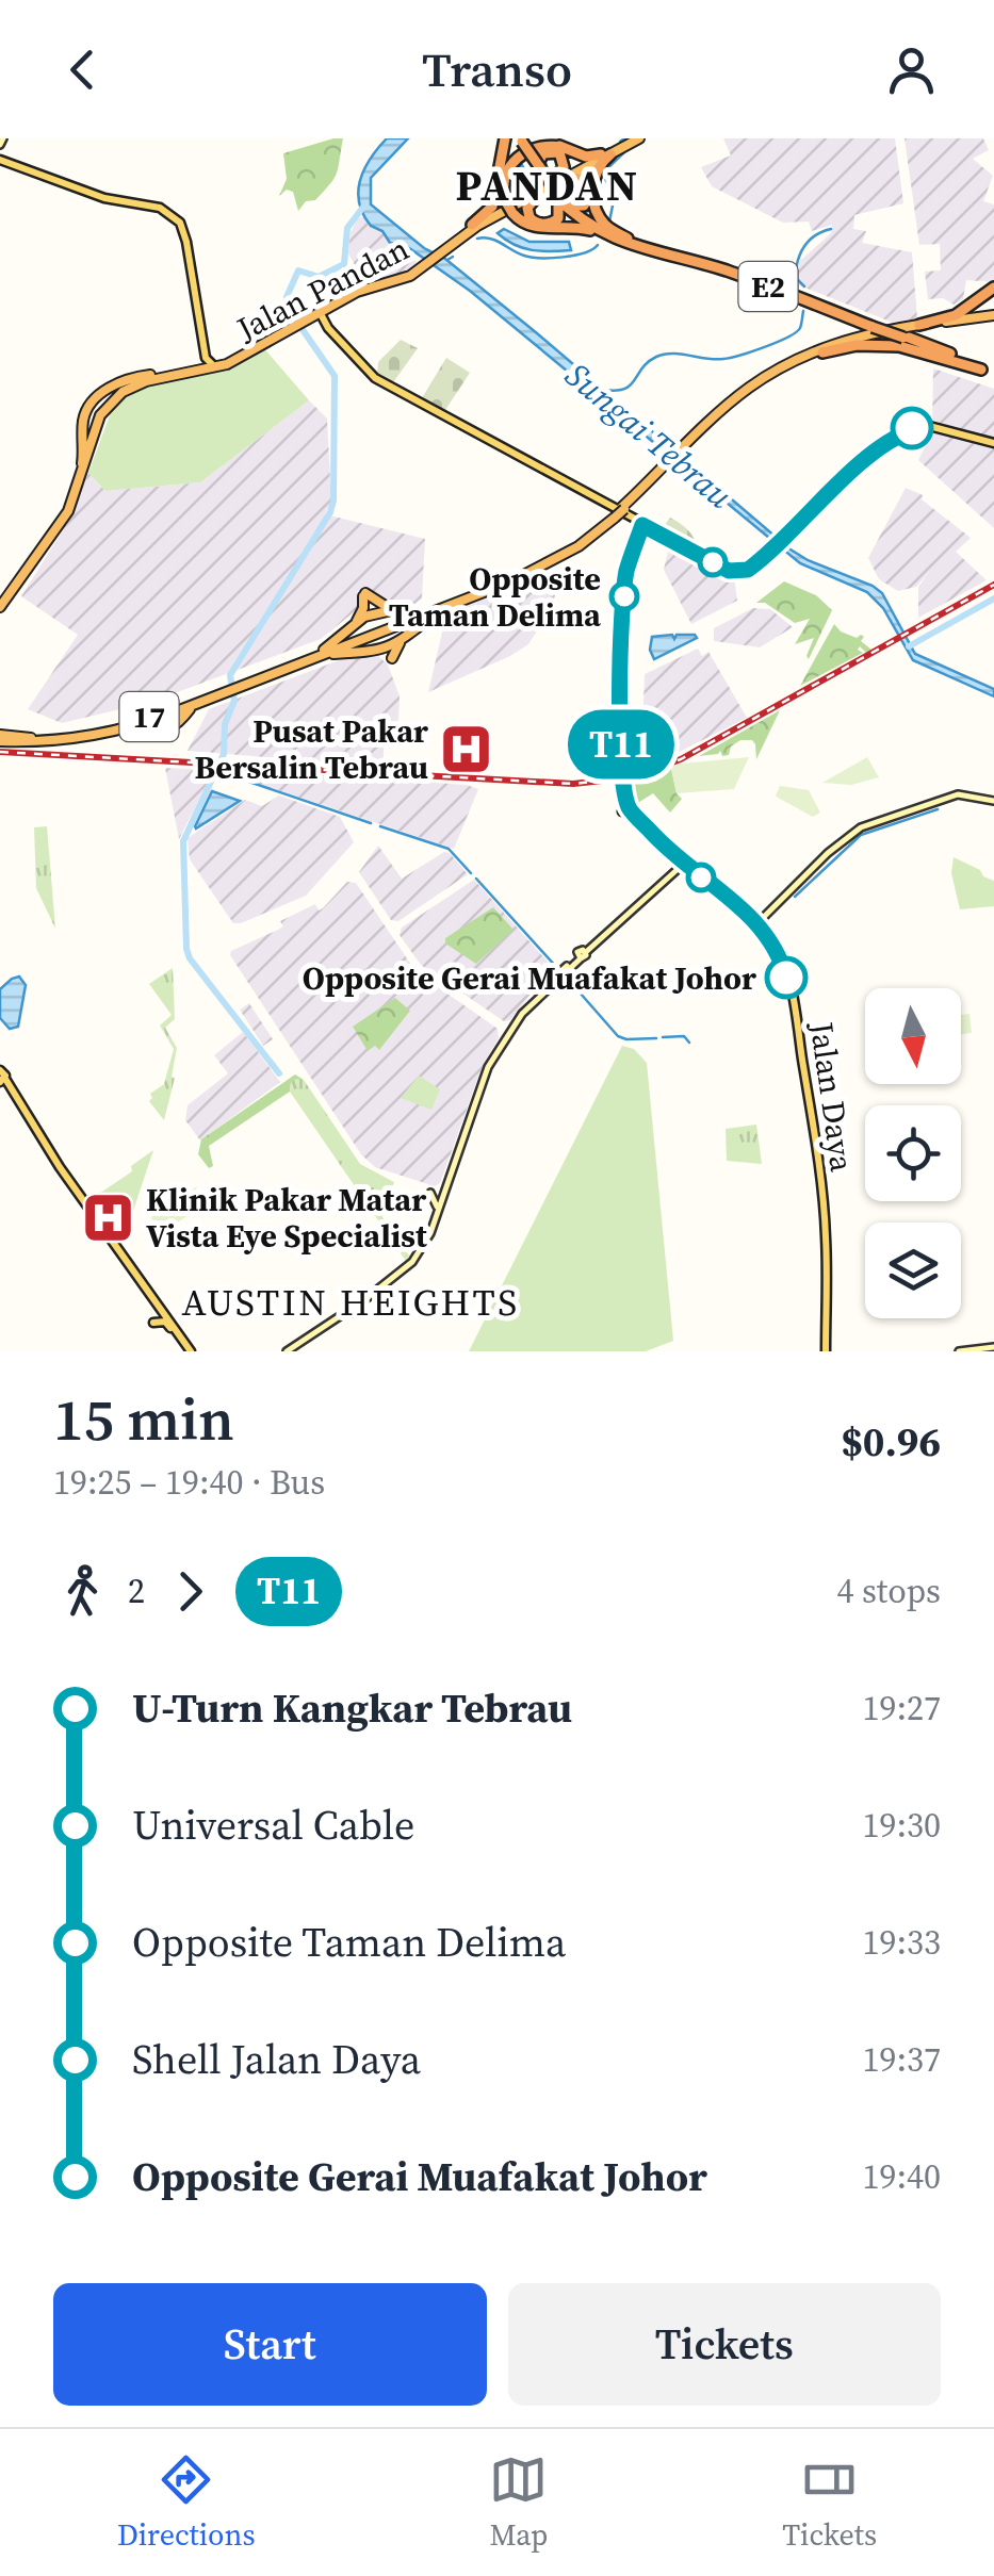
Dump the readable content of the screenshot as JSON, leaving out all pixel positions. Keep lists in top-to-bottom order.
{
  "streets": {
    "highway": ["E2", "Jalan Pandan", "17"],
    "main road": ["Jalan Daya"]
  },
  "crossings": [
    ["E2", "Jalan Pandan"]
  ],
  "districts": ["PANDAN", "AUSTIN HEIGHTS"],
  "water": ["Sungai Tebrau"],
  "places": {
    "other": ["Opposite Taman Delima", "Opposite Gerai Muafakat Johor"],
    "hospital": ["Pusat Pakar Bersalin Tebrau", "Klinik Pakar Matar Vista Eye Specialist"]
  },
  "lines": ["bus line T11"],
  "north": "bottom",
  "page": {
    "header": "Transo",
    "on_map": "T11",
    "heading": ["15 min", "19:25 – 19:40 · Bus", "$0.96"],
    "legs": ["2", "T11", "4 stops"],
    "list": [
      {
        "name": "U-Turn Kangkar Tebrau",
        "value": "19:27"
      },
      {
        "name": "Universal Cable",
        "value": "19:30"
      },
      {
        "name": "Opposite Taman Delima",
        "value": "19:33"
      },
      {
        "name": "Shell Jalan Daya",
        "value": "19:37"
      },
      {
        "name": "Opposite Gerai Muafakat Johor",
        "value": "19:40"
      }
    ],
    "buttons": ["Start", "Tickets"],
    "tabs": ["Directions", "Map", "Tickets"]
  }
}
